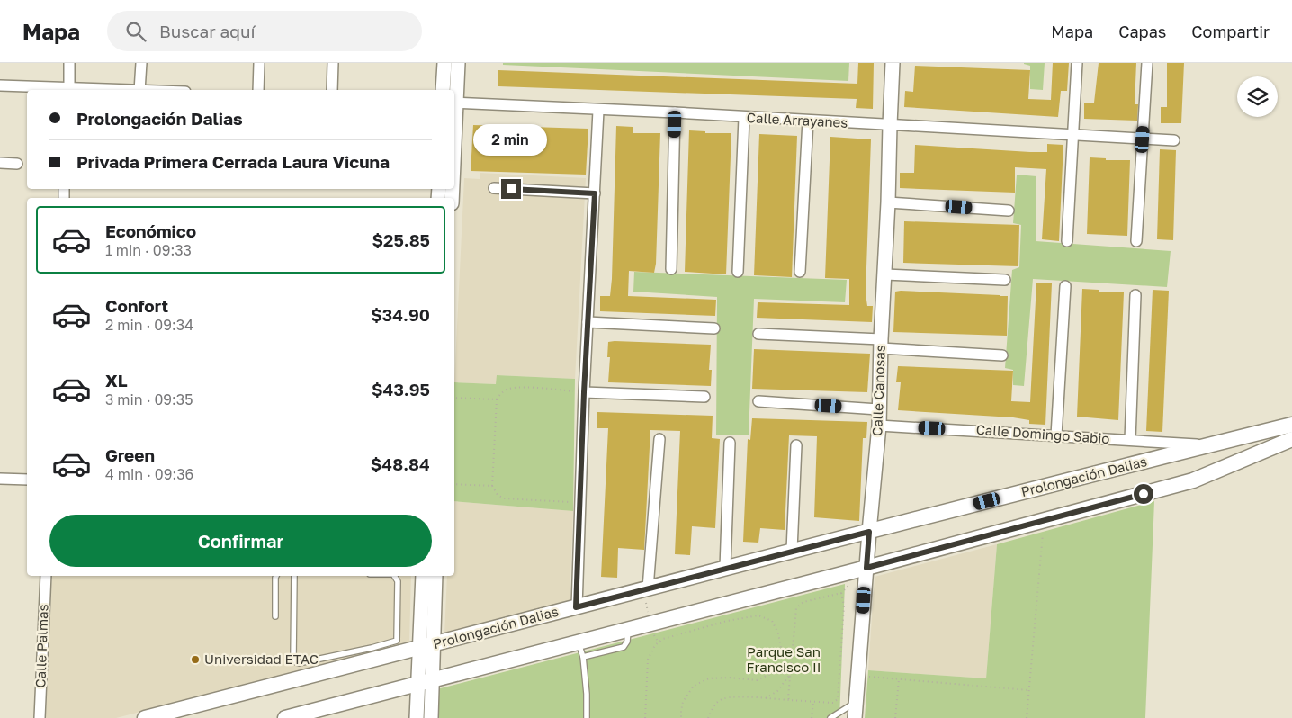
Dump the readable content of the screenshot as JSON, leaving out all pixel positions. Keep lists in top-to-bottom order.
{
  "streets": {
    "main road": ["Prolongación Dalias"],
    "street": [
      "Calle Arrayanes",
      "Calle Canosas",
      "Calle Domingo Sabio",
      "Calle Palmas"
    ]
  },
  "crossings": [
    ["Calle Arrayanes", "Calle Canosas"],
    ["Calle Canosas", "Calle Domingo Sabio"],
    ["Calle Canosas", "Prolongación Dalias"],
    ["Calle Domingo Sabio", "Prolongación Dalias"]
  ],
  "parks": ["Parque San Francisco II"],
  "places": ["Universidad ETAC"],
  "page": {
    "header": "Mapa",
    "search": "Buscar aquí",
    "nav": ["Mapa", "Capas", "Compartir"],
    "banner": ["Prolongación Dalias", "Privada Primera Cerrada Laura Vicuna"],
    "bubble": "2 min",
    "list": [
      {
        "name": "Económico",
        "note": "1 min · 09:33",
        "value": "$25.85"
      },
      {
        "name": "Confort",
        "note": "2 min · 09:34",
        "value": "$34.90"
      },
      {
        "name": "XL",
        "note": "3 min · 09:35",
        "value": "$43.95"
      },
      {
        "name": "Green",
        "note": "4 min · 09:36",
        "value": "$48.84"
      }
    ],
    "buttons": "Confirmar"
  }
}
